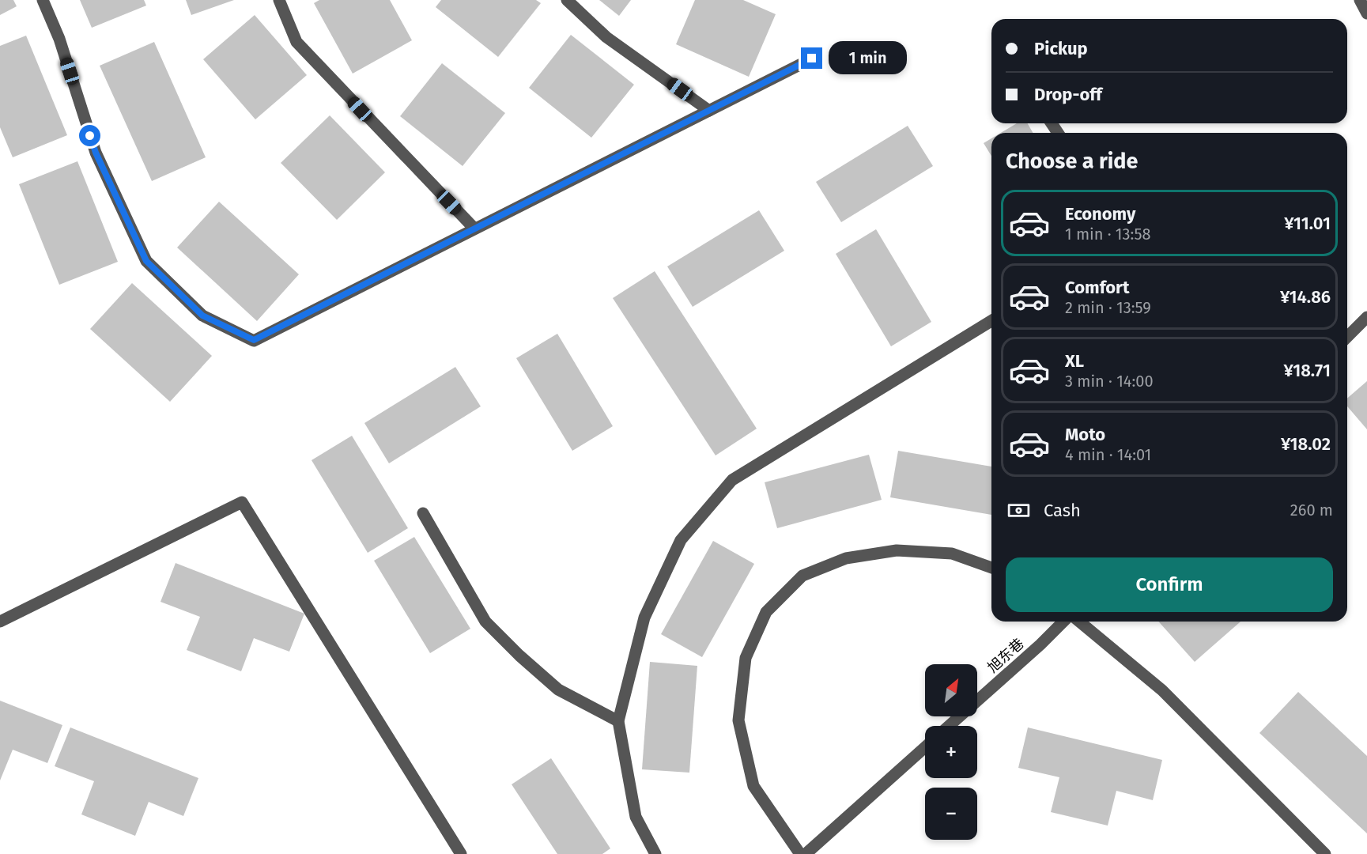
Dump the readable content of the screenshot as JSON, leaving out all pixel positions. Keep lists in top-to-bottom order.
{
  "streets": {
    "street": ["旭东巷"]
  },
  "north": "top right",
  "page": {
    "banner": ["Pickup", "Drop-off"],
    "bubble": "1 min",
    "heading": "Choose a ride",
    "list": [
      {
        "name": "Economy",
        "note": "1 min · 13:58",
        "value": "¥11.01"
      },
      {
        "name": "Comfort",
        "note": "2 min · 13:59",
        "value": "¥14.86"
      },
      {
        "name": "XL",
        "note": "3 min · 14:00",
        "value": "¥18.71"
      },
      {
        "name": "Moto",
        "note": "4 min · 14:01",
        "value": "¥18.02"
      }
    ],
    "pay": ["Cash", "260 m"],
    "buttons": "Confirm",
    "map_buttons": ["+", "−"]
  }
}
